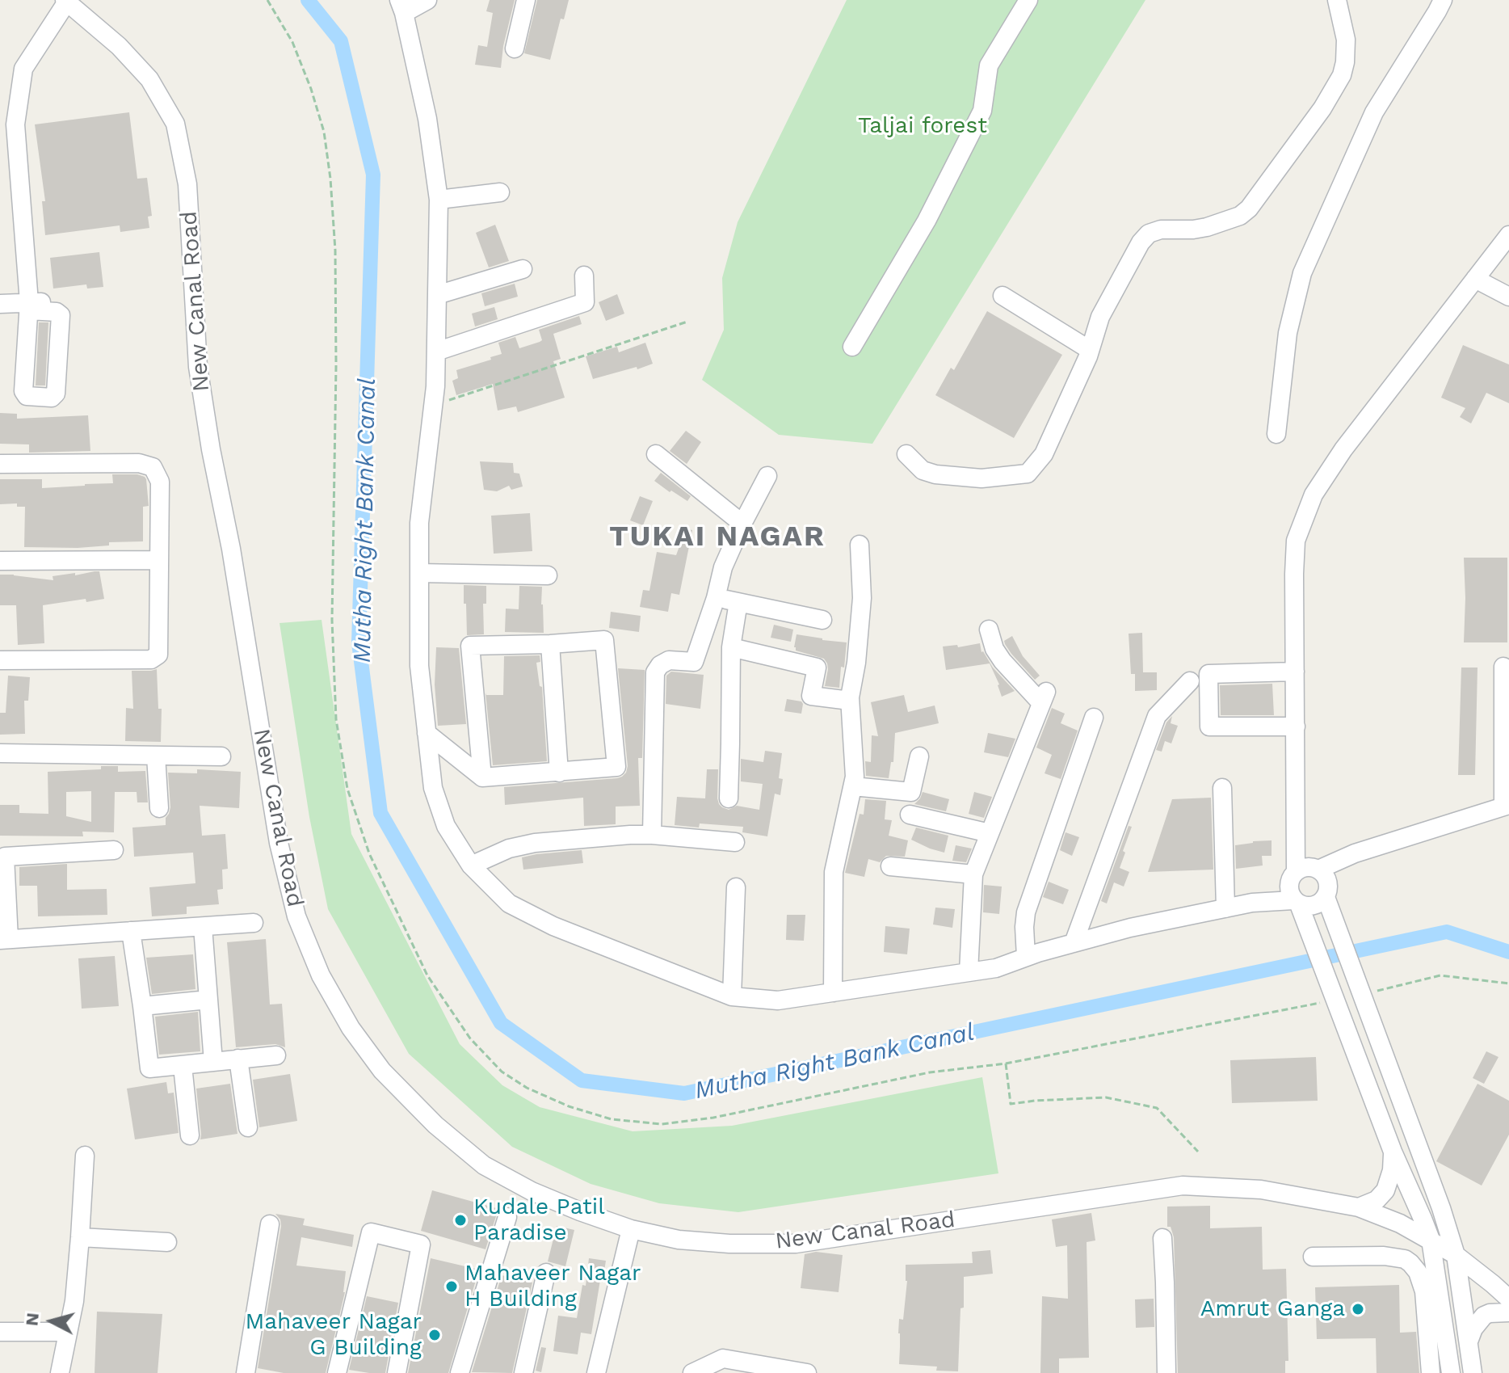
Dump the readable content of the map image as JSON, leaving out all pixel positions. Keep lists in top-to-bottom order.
{
  "streets": {
    "street": ["New Canal Road"]
  },
  "districts": ["TUKAI NAGAR"],
  "water": ["Mutha Right Bank Canal"],
  "parks": ["Taljai forest"],
  "places": [
    "Kudale Patil Paradise",
    "Mahaveer Nagar H Building",
    "Amrut Ganga",
    "Mahaveer Nagar G Building"
  ],
  "north": "left"
}
